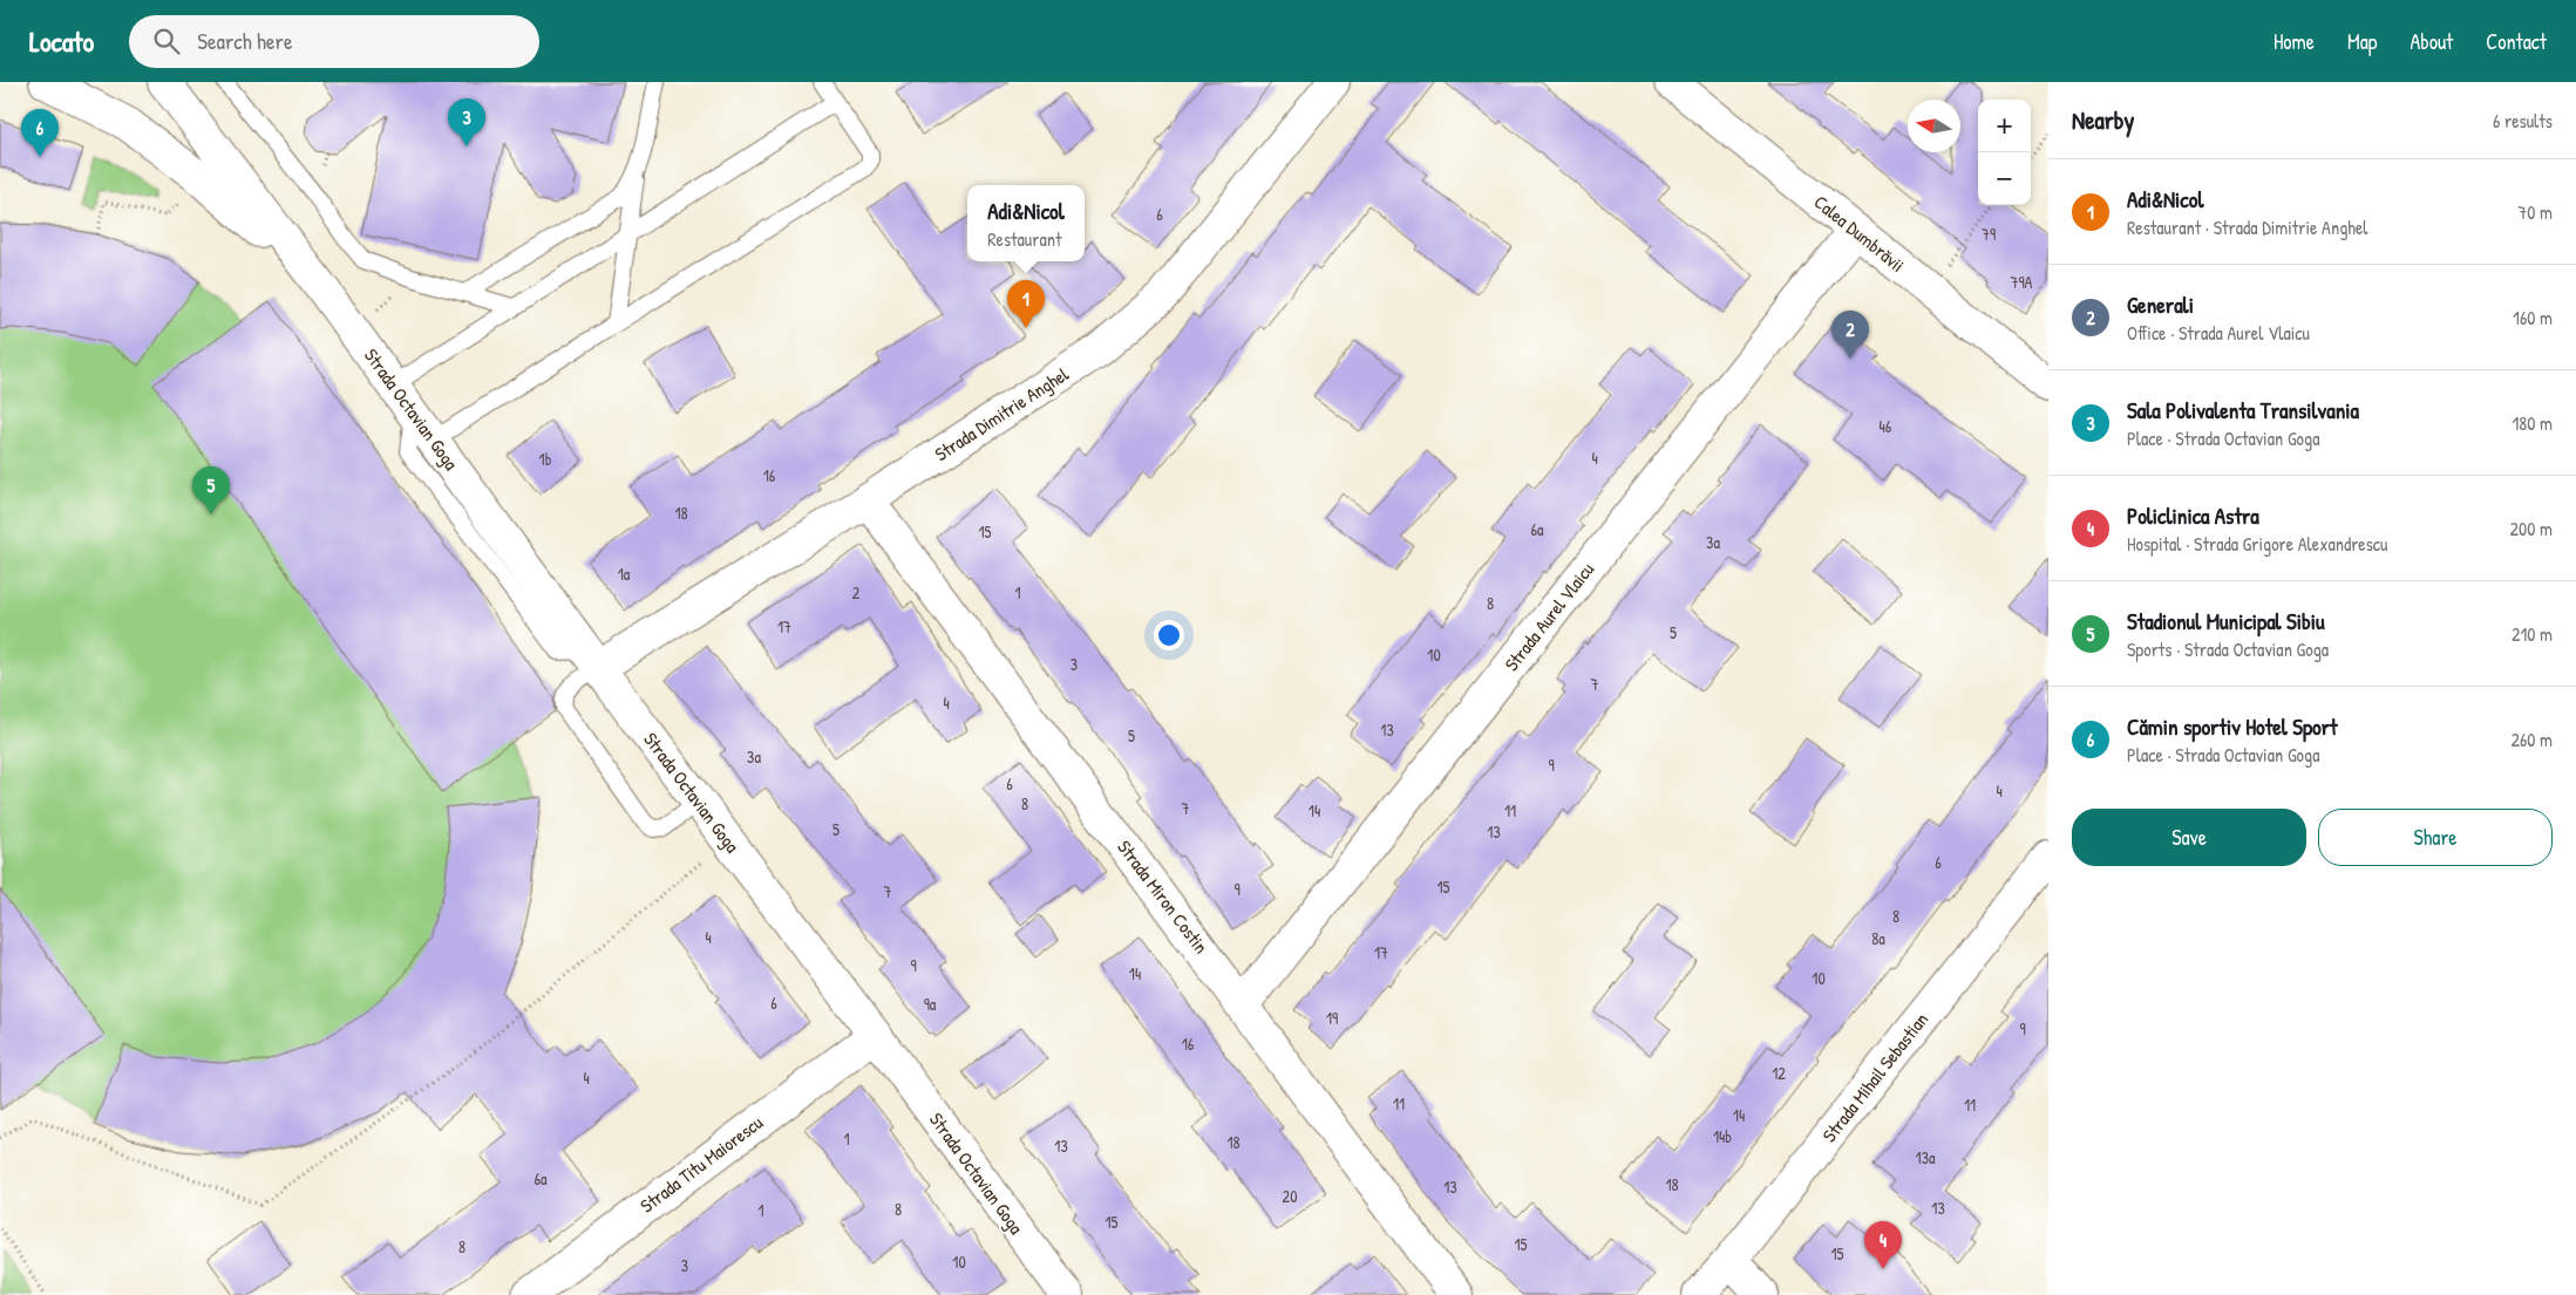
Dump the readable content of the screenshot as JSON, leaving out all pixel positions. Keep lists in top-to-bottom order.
{
  "streets": {
    "street": [
      "Calea Dumbrăvii",
      "Strada Octavian Goga",
      "Strada Dimitrie Anghel",
      "Strada Aurel Vlaicu",
      "Strada Miron Costin",
      "Strada Mihail Sebastian",
      "Strada Titu Maiorescu"
    ]
  },
  "crossings": [
    ["Calea Dumbrăvii", "Strada Aurel Vlaicu"],
    ["Strada Octavian Goga", "Strada Dimitrie Anghel"],
    ["Strada Octavian Goga", "Strada Titu Maiorescu"],
    ["Strada Dimitrie Anghel", "Strada Miron Costin"],
    ["Strada Aurel Vlaicu", "Strada Miron Costin"]
  ],
  "house_numbers": [
    "6",
    "79",
    "79A",
    "46",
    "4",
    "1b",
    "16",
    "18",
    "6a",
    "15",
    "3a",
    "1a",
    "2",
    "1",
    "8",
    "17",
    "5",
    "10",
    "3",
    "7",
    "4",
    "13",
    "5",
    "3a",
    "9",
    "6",
    "4",
    "8",
    "7",
    "14",
    "11",
    "5",
    "13",
    "6",
    "15",
    "9",
    "7",
    "8",
    "4",
    "8a",
    "17",
    "9",
    "14",
    "10",
    "6",
    "9a",
    "19",
    "9",
    "16",
    "12",
    "4",
    "11",
    "11",
    "14",
    "14b",
    "1",
    "18",
    "13",
    "13a",
    "6a",
    "18",
    "13",
    "20",
    "13",
    "8",
    "1",
    "15",
    "15",
    "8",
    "15",
    "10",
    "3"
  ],
  "north": "left",
  "page": {
    "header": "Locato",
    "search": "Search here",
    "nav": [
      "Home",
      "Map",
      "About",
      "Contact"
    ],
    "heading": ["Nearby", "6 results"],
    "pins": [
      "3",
      "6",
      "1",
      "2",
      "5",
      "4"
    ],
    "map_buttons": ["+", "−"],
    "list": [
      {
        "mark": "1",
        "name": "Adi&Nicol",
        "note": "Restaurant · Strada Dimitrie Anghel",
        "value": "70 m"
      },
      {
        "mark": "2",
        "name": "Generali",
        "note": "Office · Strada Aurel Vlaicu",
        "value": "160 m"
      },
      {
        "mark": "3",
        "name": "Sala Polivalenta Transilvania",
        "note": "Place · Strada Octavian Goga",
        "value": "180 m"
      },
      {
        "mark": "4",
        "name": "Policlinica Astra",
        "note": "Hospital · Strada Grigore Alexandrescu",
        "value": "200 m"
      },
      {
        "mark": "5",
        "name": "Stadionul Municipal Sibiu",
        "note": "Sports · Strada Octavian Goga",
        "value": "210 m"
      },
      {
        "mark": "6",
        "name": "Cămin sportiv Hotel Sport",
        "note": "Place · Strada Octavian Goga",
        "value": "260 m"
      }
    ],
    "popup": ["Adi&Nicol", "Restaurant"],
    "buttons": ["Save", "Share"]
  }
}
